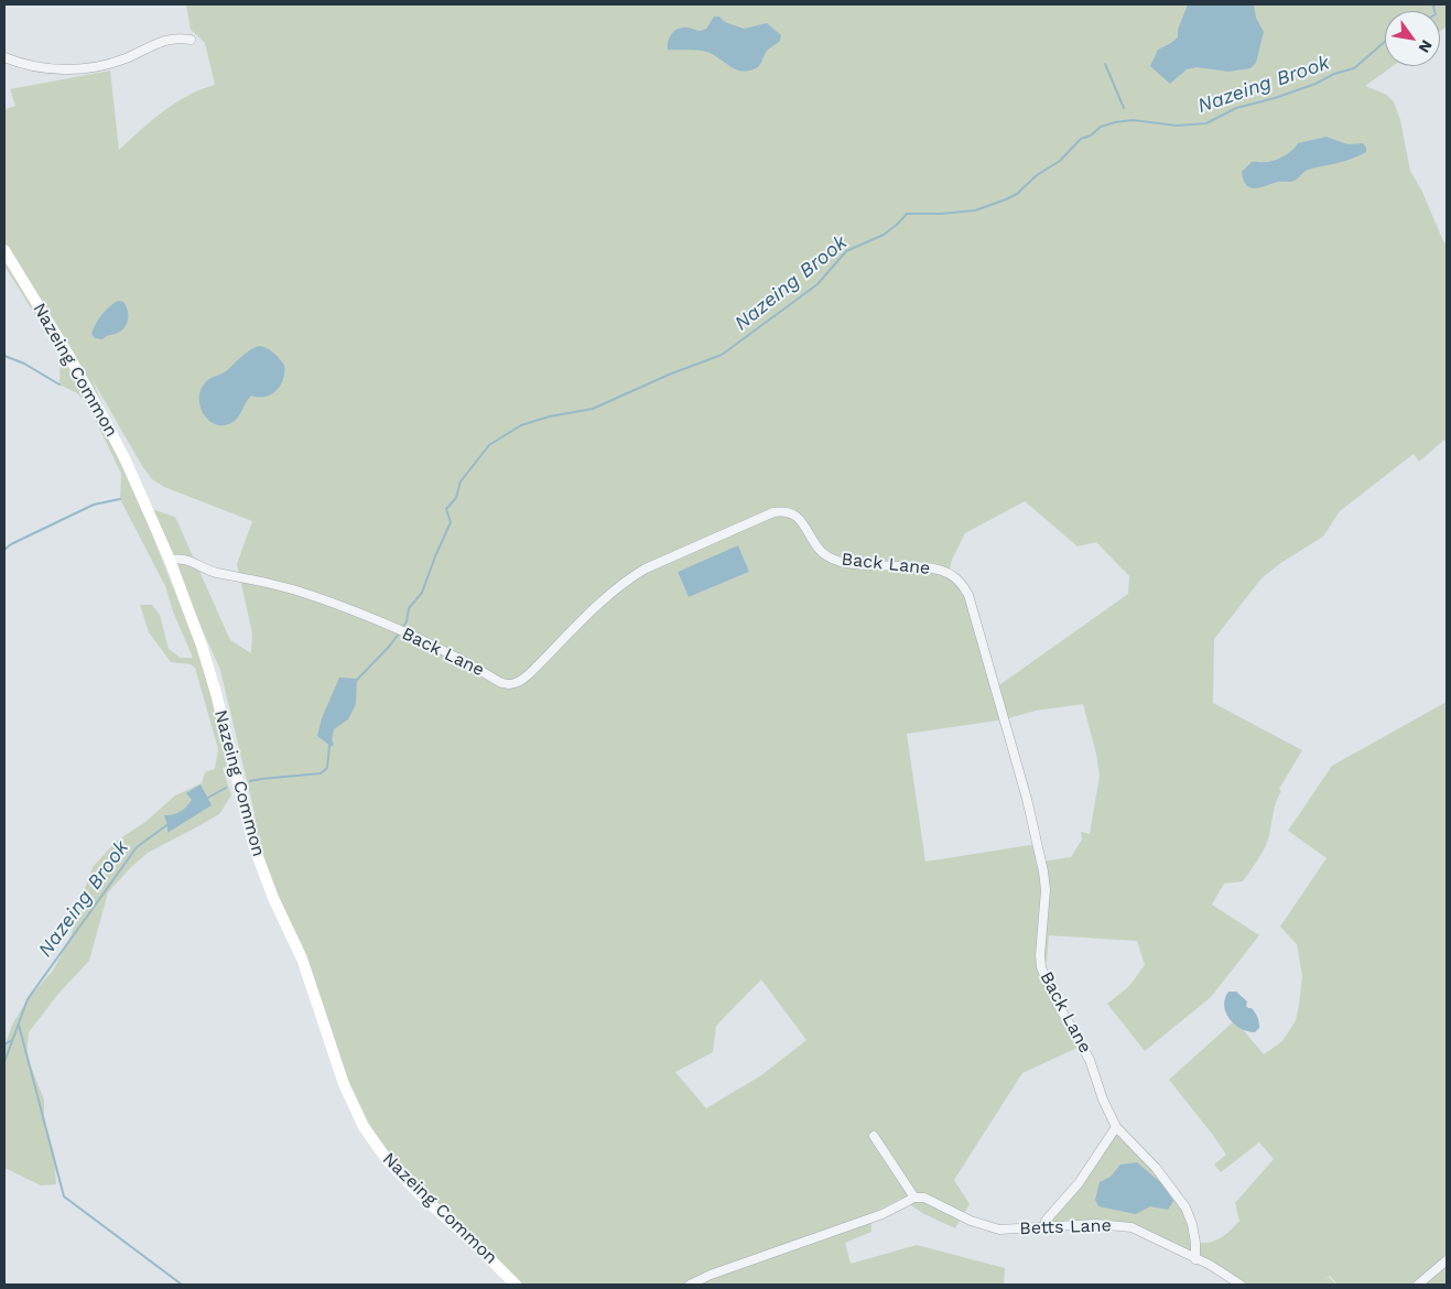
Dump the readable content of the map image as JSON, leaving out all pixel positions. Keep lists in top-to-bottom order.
{
  "streets": {
    "street": ["Nazeing Common", "Back Lane", "Betts Lane"]
  },
  "crossings": [
    ["Nazeing Common", "Back Lane"],
    ["Back Lane", "Betts Lane"]
  ],
  "water": ["Nazeing Brook"],
  "north": "bottom right"
}
